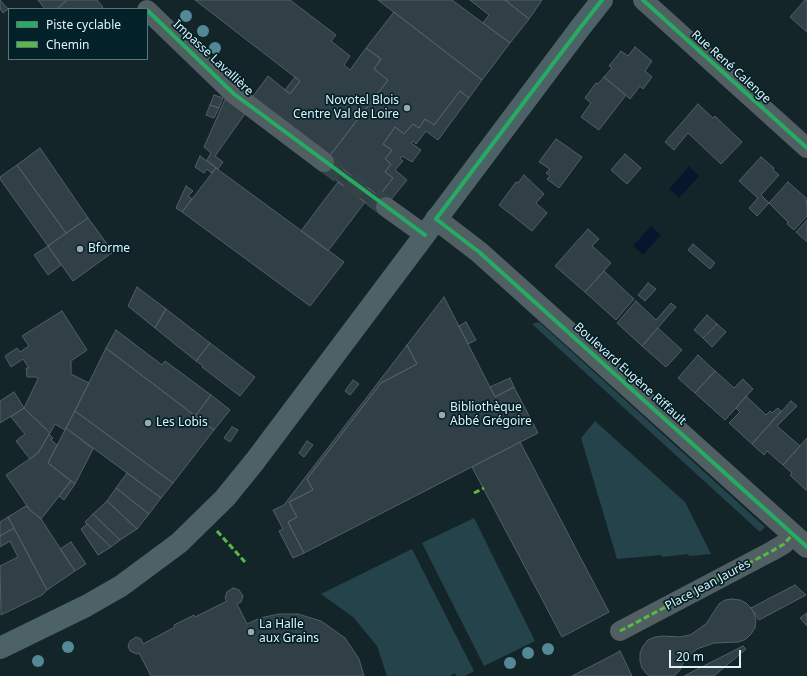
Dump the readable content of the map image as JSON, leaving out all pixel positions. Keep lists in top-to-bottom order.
{
  "streets": {
    "street": [
      "Impasse Lavallière",
      "Rue René Calenge",
      "Boulevard Eugène Riffault",
      "Place Jean Jaurès"
    ]
  },
  "crossings": [
    ["Boulevard Eugène Riffault", "Place Jean Jaurès"]
  ],
  "places": [
    "Novotel Blois Centre Val de Loire",
    "Bforme",
    "Bibliothèque Abbé Grégoire",
    "Les Lobis",
    "La Halle aux Grains"
  ],
  "legend": ["Piste cyclable", "Chemin"],
  "scale_bar": "20 m"
}
